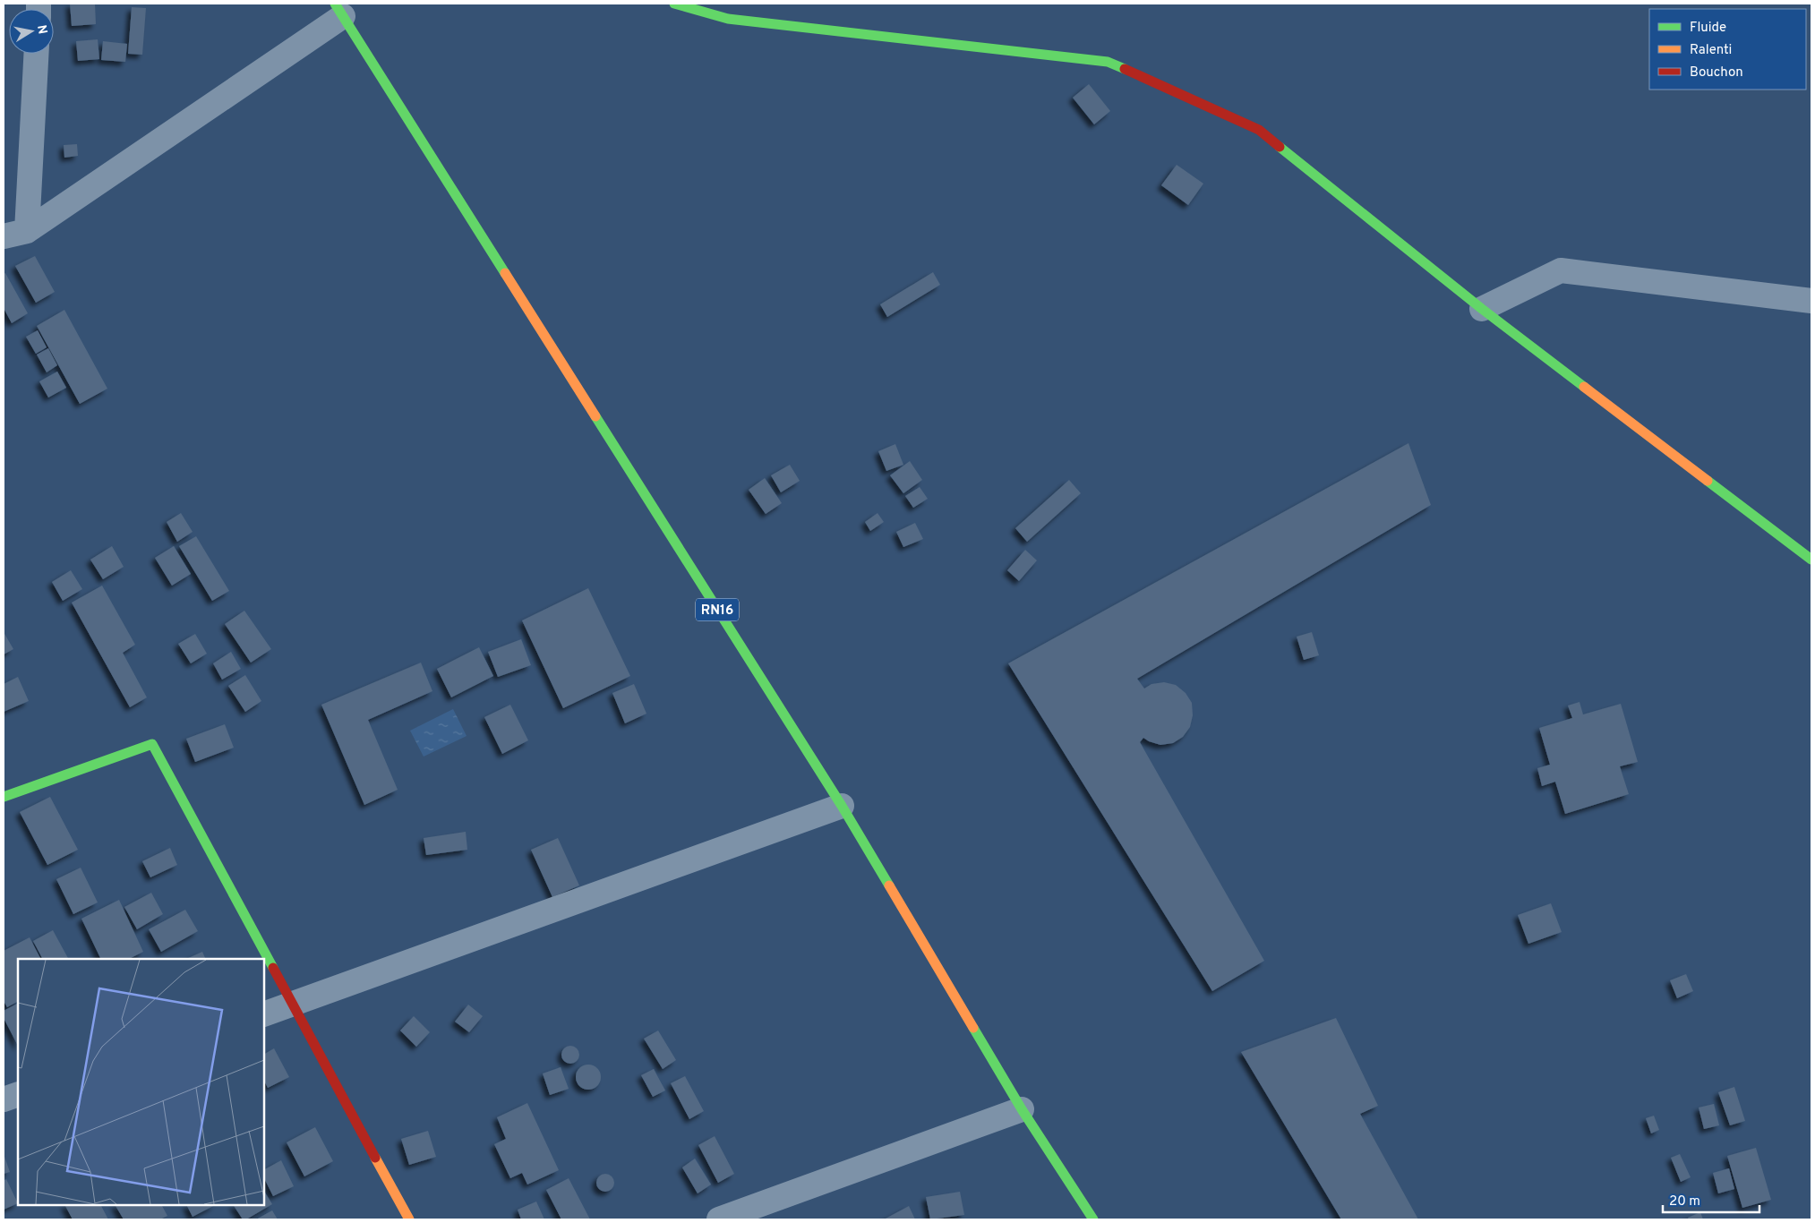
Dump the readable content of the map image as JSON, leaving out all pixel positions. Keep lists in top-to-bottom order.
{
  "streets": {
    "street": ["RN16"]
  },
  "legend": ["Fluide", "Ralenti", "Bouchon"],
  "scale_bar": "20 m",
  "north": "right"
}
